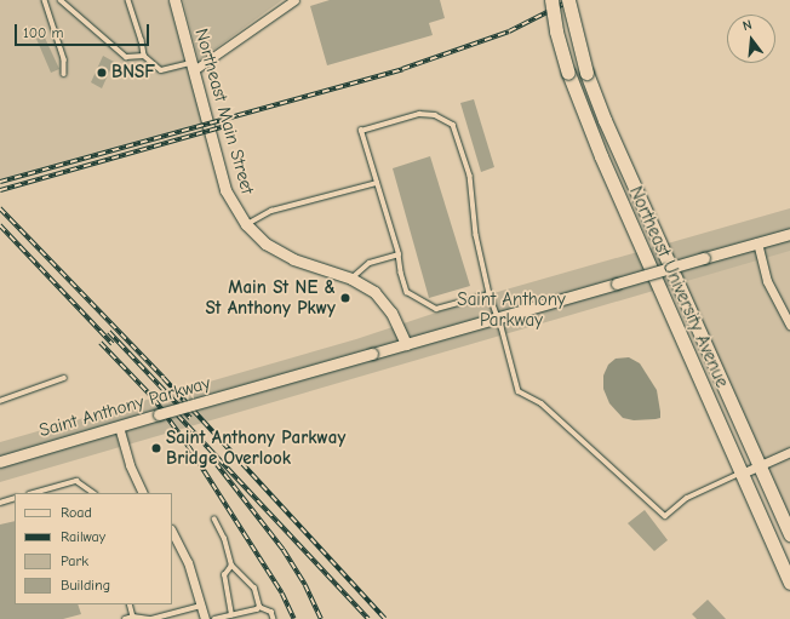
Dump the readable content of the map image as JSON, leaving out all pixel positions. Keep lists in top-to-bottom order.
{
  "streets": {
    "main road": ["Northeast University Avenue"],
    "street": ["Northeast Main Street", "Saint Anthony Parkway"]
  },
  "crossings": [
    ["Northeast Main Street", "Saint Anthony Parkway"]
  ],
  "parks": ["Saint Anthony Parkway"],
  "places": ["BNSF", "Main St NE & St Anthony Pkwy", "Saint Anthony Parkway Bridge Overlook"],
  "legend": [
    "Road",
    "Railway",
    "Park",
    "Building"
  ],
  "scale_bar": "100 m",
  "north": "top"
}
